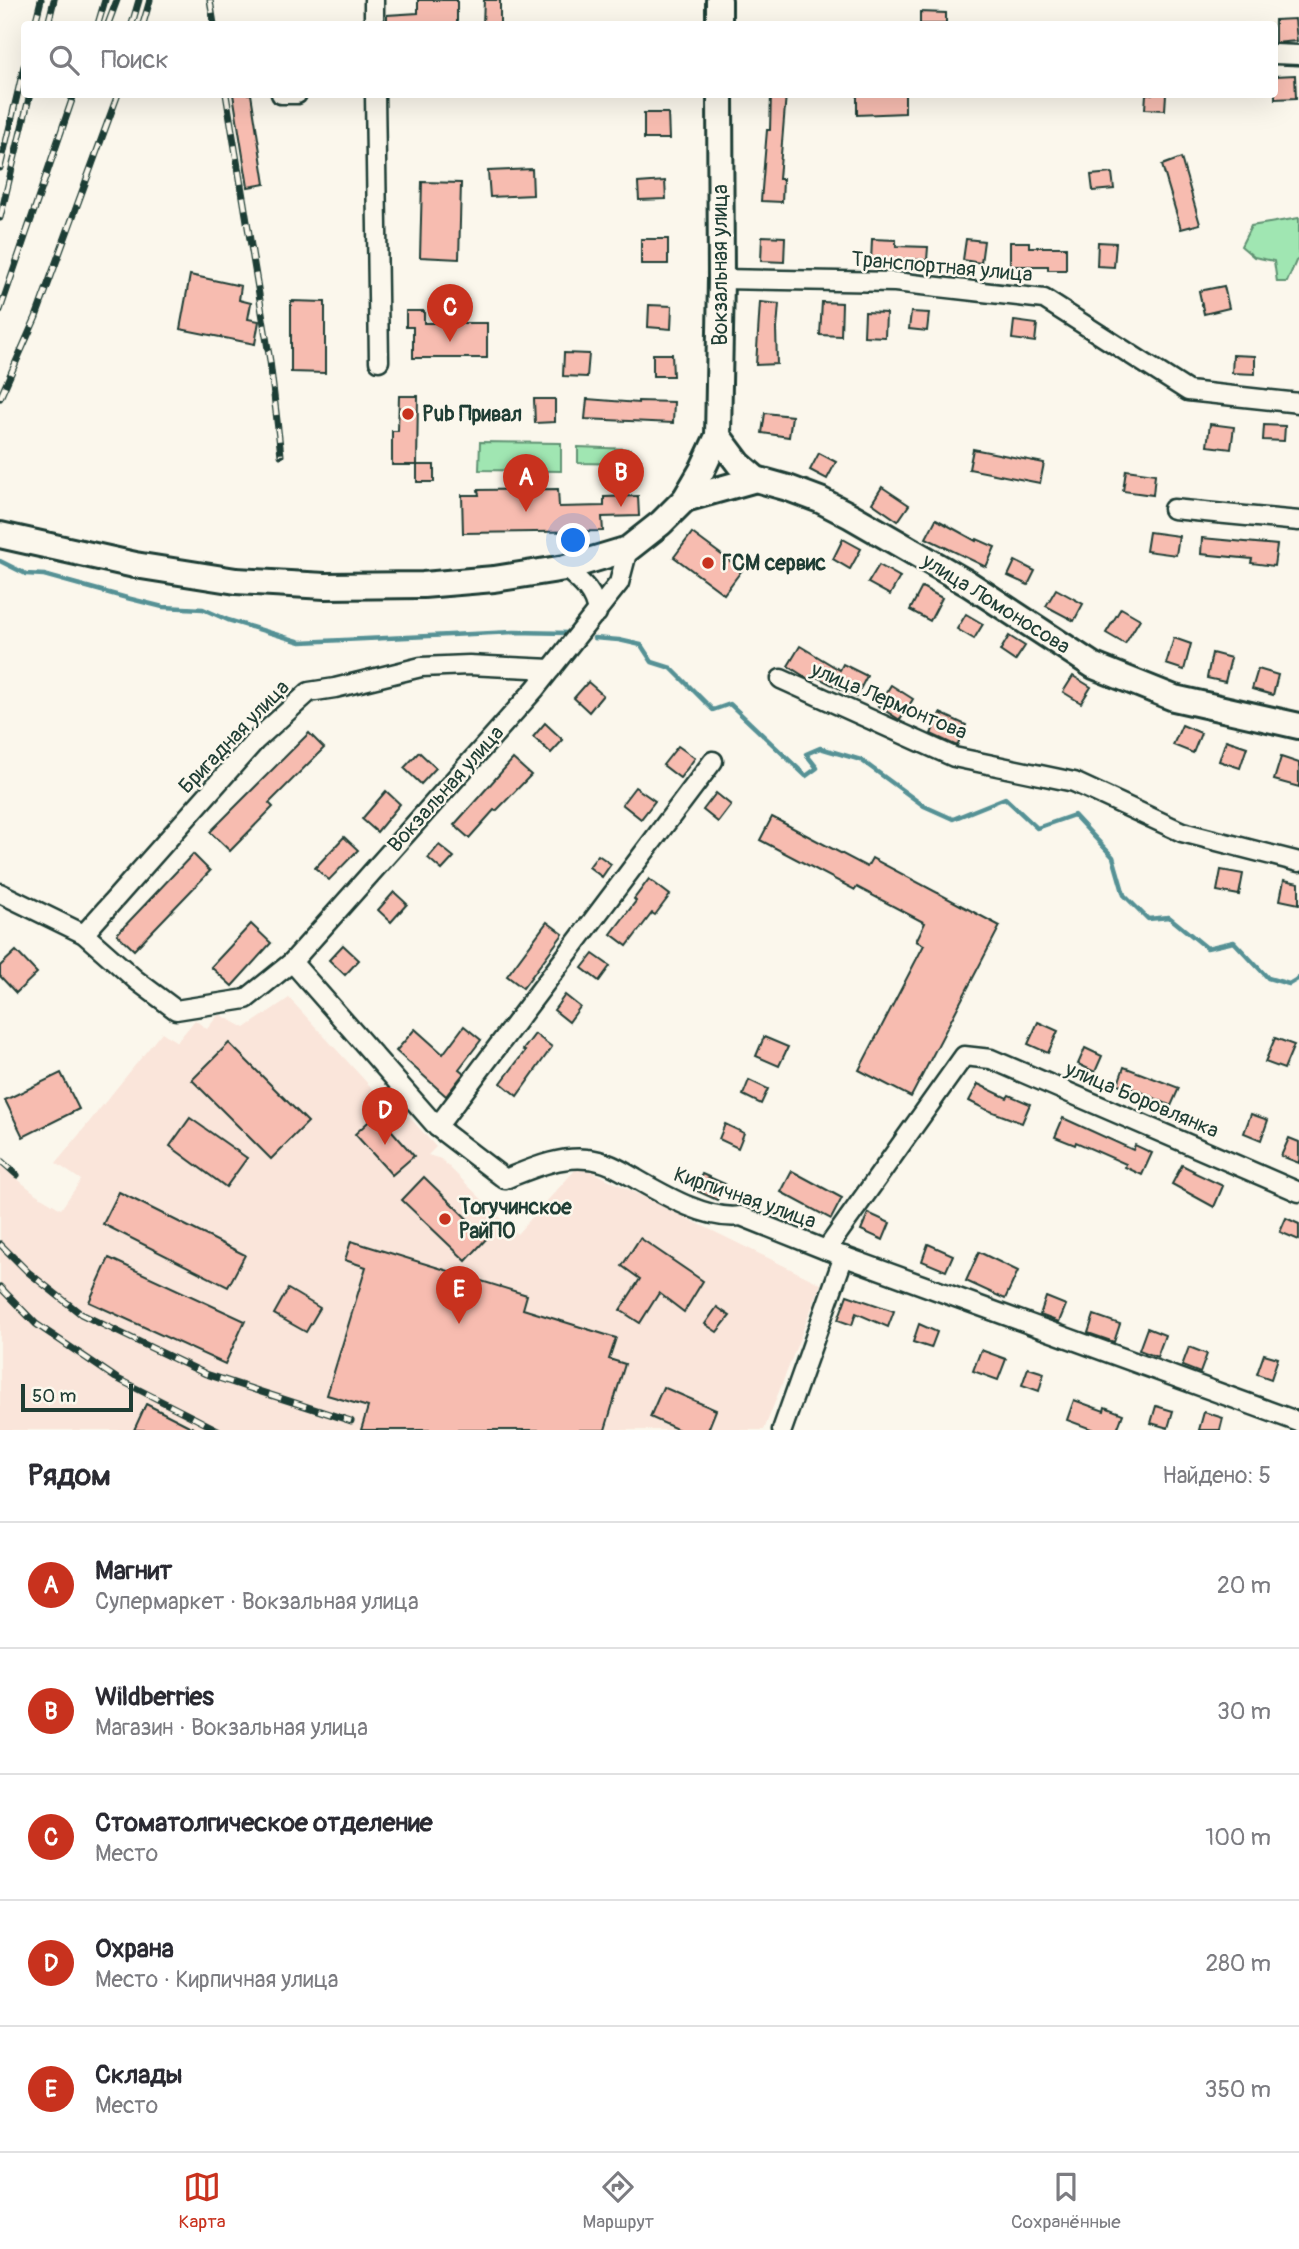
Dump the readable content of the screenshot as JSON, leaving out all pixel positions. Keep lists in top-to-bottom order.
{
  "streets": {
    "main road": ["Вокзальная улица", "улица Ломоносова"],
    "street": [
      "Транспортная улица",
      "улица Лермонтова",
      "Бригадная улица",
      "улица Боровлянка",
      "Кирпичная улица"
    ]
  },
  "crossings": [
    ["Вокзальная улица", "Транспортная улица"],
    ["Вокзальная улица", "Бригадная улица"],
    ["Вокзальная улица", "Кирпичная улица"],
    ["улица Боровлянка", "Кирпичная улица"]
  ],
  "places": ["Pub Привал", "ГСМ сервис", "Тогучинское РайПО"],
  "scale_bar": "50 m",
  "page": {
    "search": "Поиск",
    "pins": [
      "C",
      "B",
      "A",
      "D",
      "E"
    ],
    "scale": "50 m",
    "heading": ["Рядом", "Найдено: 5"],
    "list": [
      {
        "mark": "A",
        "name": "Магнит",
        "note": "Супермаркет · Вокзальная улица",
        "value": "20 m"
      },
      {
        "mark": "B",
        "name": "Wildberries",
        "note": "Магазин · Вокзальная улица",
        "value": "30 m"
      },
      {
        "mark": "C",
        "name": "Стоматолгическое отделение",
        "note": "Место",
        "value": "100 m"
      },
      {
        "mark": "D",
        "name": "Охрана",
        "note": "Место · Кирпичная улица",
        "value": "280 m"
      },
      {
        "mark": "E",
        "name": "Склады",
        "note": "Место",
        "value": "350 m"
      }
    ],
    "nav": ["Карта", "Маршрут", "Сохранённые"]
  }
}
